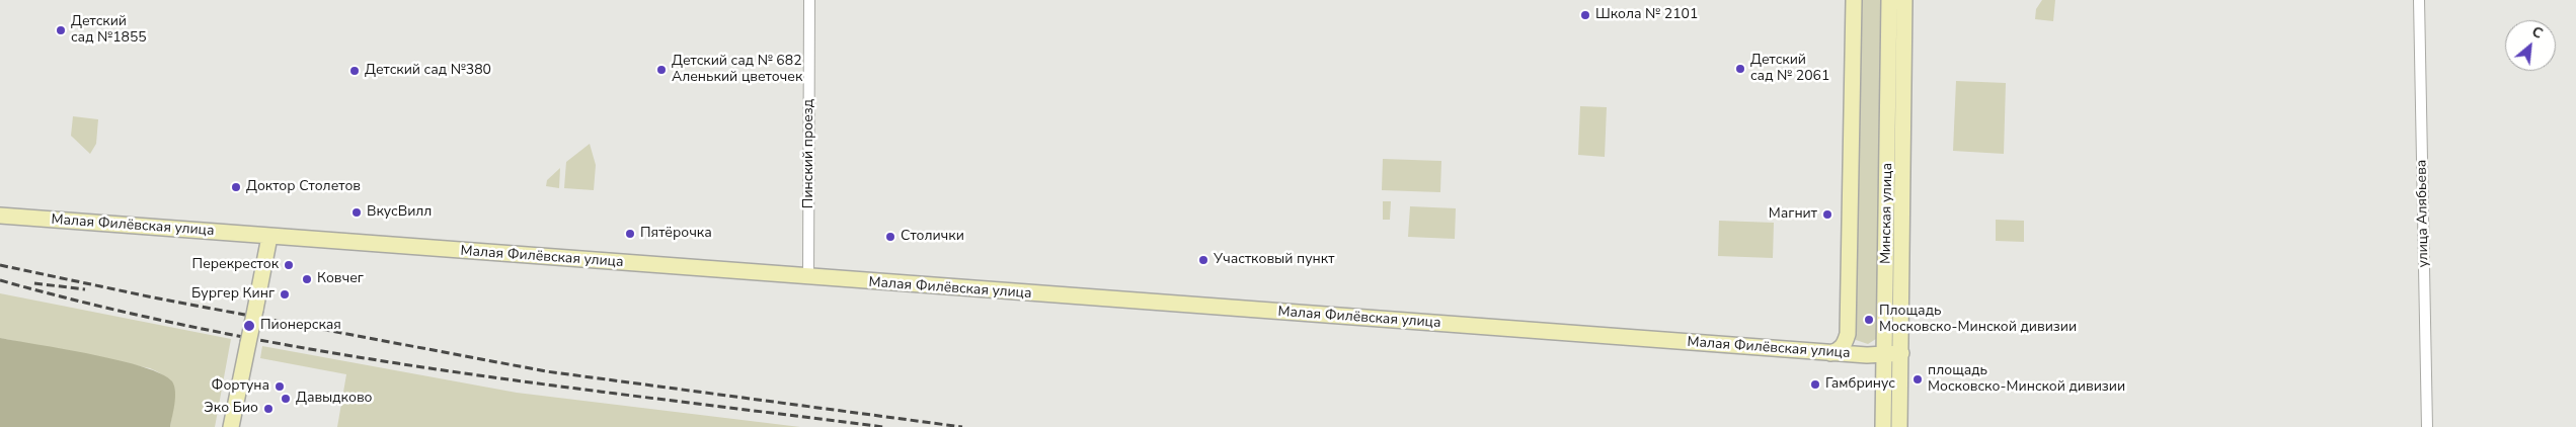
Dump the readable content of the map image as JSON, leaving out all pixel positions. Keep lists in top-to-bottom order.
{
  "streets": {
    "street": [
      "Пинский проезд",
      "Минская улица",
      "улица Алябьева",
      "Малая Филёвская улица"
    ]
  },
  "crossings": [
    ["Пинский проезд", "Малая Филёвская улица"],
    ["Минская улица", "Малая Филёвская улица"]
  ],
  "places": [
    "Школа № 2101",
    "Детский сад №1855",
    "Детский сад № 2061",
    "Детский сад № 682 Аленький цветочек",
    "Детский сад №380",
    "Доктор Столетов",
    "ВкусВилл",
    "Магнит",
    "Пятёрочка",
    "Столички",
    "Участковый пункт",
    "Перекресток",
    "Ковчег",
    "Бургер Кинг",
    "Площадь Московско-Минской дивизии",
    "Пионерская",
    "площадь Московско-Минской дивизии",
    "Гамбринус",
    "Фортуна",
    "Давыдково",
    "Эко Био"
  ],
  "north": "top right"
}
